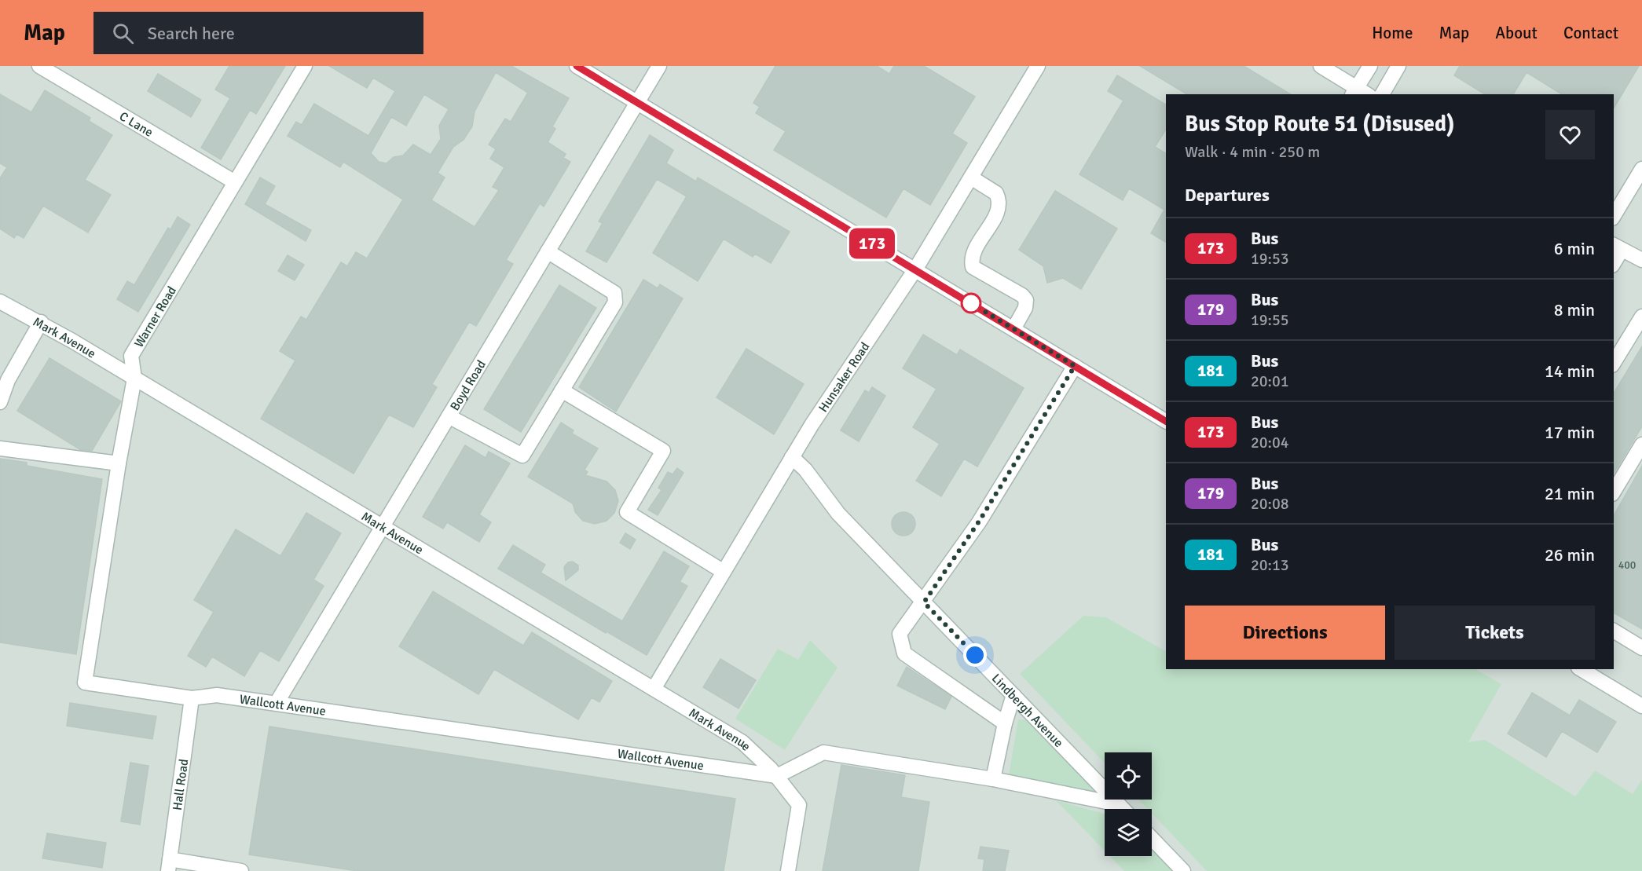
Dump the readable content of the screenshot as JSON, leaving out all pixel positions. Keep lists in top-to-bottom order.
{
  "streets": {
    "street": [
      "C Lane",
      "Warner Road",
      "Mark Avenue",
      "Hunsaker Road",
      "Boyd Road",
      "Wallcott Avenue",
      "Lindbergh Avenue",
      "Hall Road"
    ]
  },
  "crossings": [
    ["C Lane", "Warner Road"],
    ["Warner Road", "Mark Avenue"],
    ["Warner Road", "Wallcott Avenue"],
    ["Mark Avenue", "Hunsaker Road"],
    ["Mark Avenue", "Boyd Road"],
    ["Mark Avenue", "Wallcott Avenue"],
    ["Hunsaker Road", "Lindbergh Avenue"],
    ["Boyd Road", "Wallcott Avenue"],
    ["Wallcott Avenue", "Hall Road"]
  ],
  "lines": ["bus line 173"],
  "house_numbers": ["400"],
  "page": {
    "header": "Map",
    "search": "Search here",
    "nav": [
      "Home",
      "Map",
      "About",
      "Contact"
    ],
    "on_map": "173",
    "heading": [
      ["Bus Stop Route 51 (Disused)", "Walk · 4 min · 250 m"],
      "Departures"
    ],
    "list": [
      {
        "mark": "173",
        "name": "Bus",
        "note": "19:53",
        "value": "6 min"
      },
      {
        "mark": "179",
        "name": "Bus",
        "note": "19:55",
        "value": "8 min"
      },
      {
        "mark": "181",
        "name": "Bus",
        "note": "20:01",
        "value": "14 min"
      },
      {
        "mark": "173",
        "name": "Bus",
        "note": "20:04",
        "value": "17 min"
      },
      {
        "mark": "179",
        "name": "Bus",
        "note": "20:08",
        "value": "21 min"
      },
      {
        "mark": "181",
        "name": "Bus",
        "note": "20:13",
        "value": "26 min"
      }
    ],
    "buttons": ["Directions", "Tickets"]
  }
}
